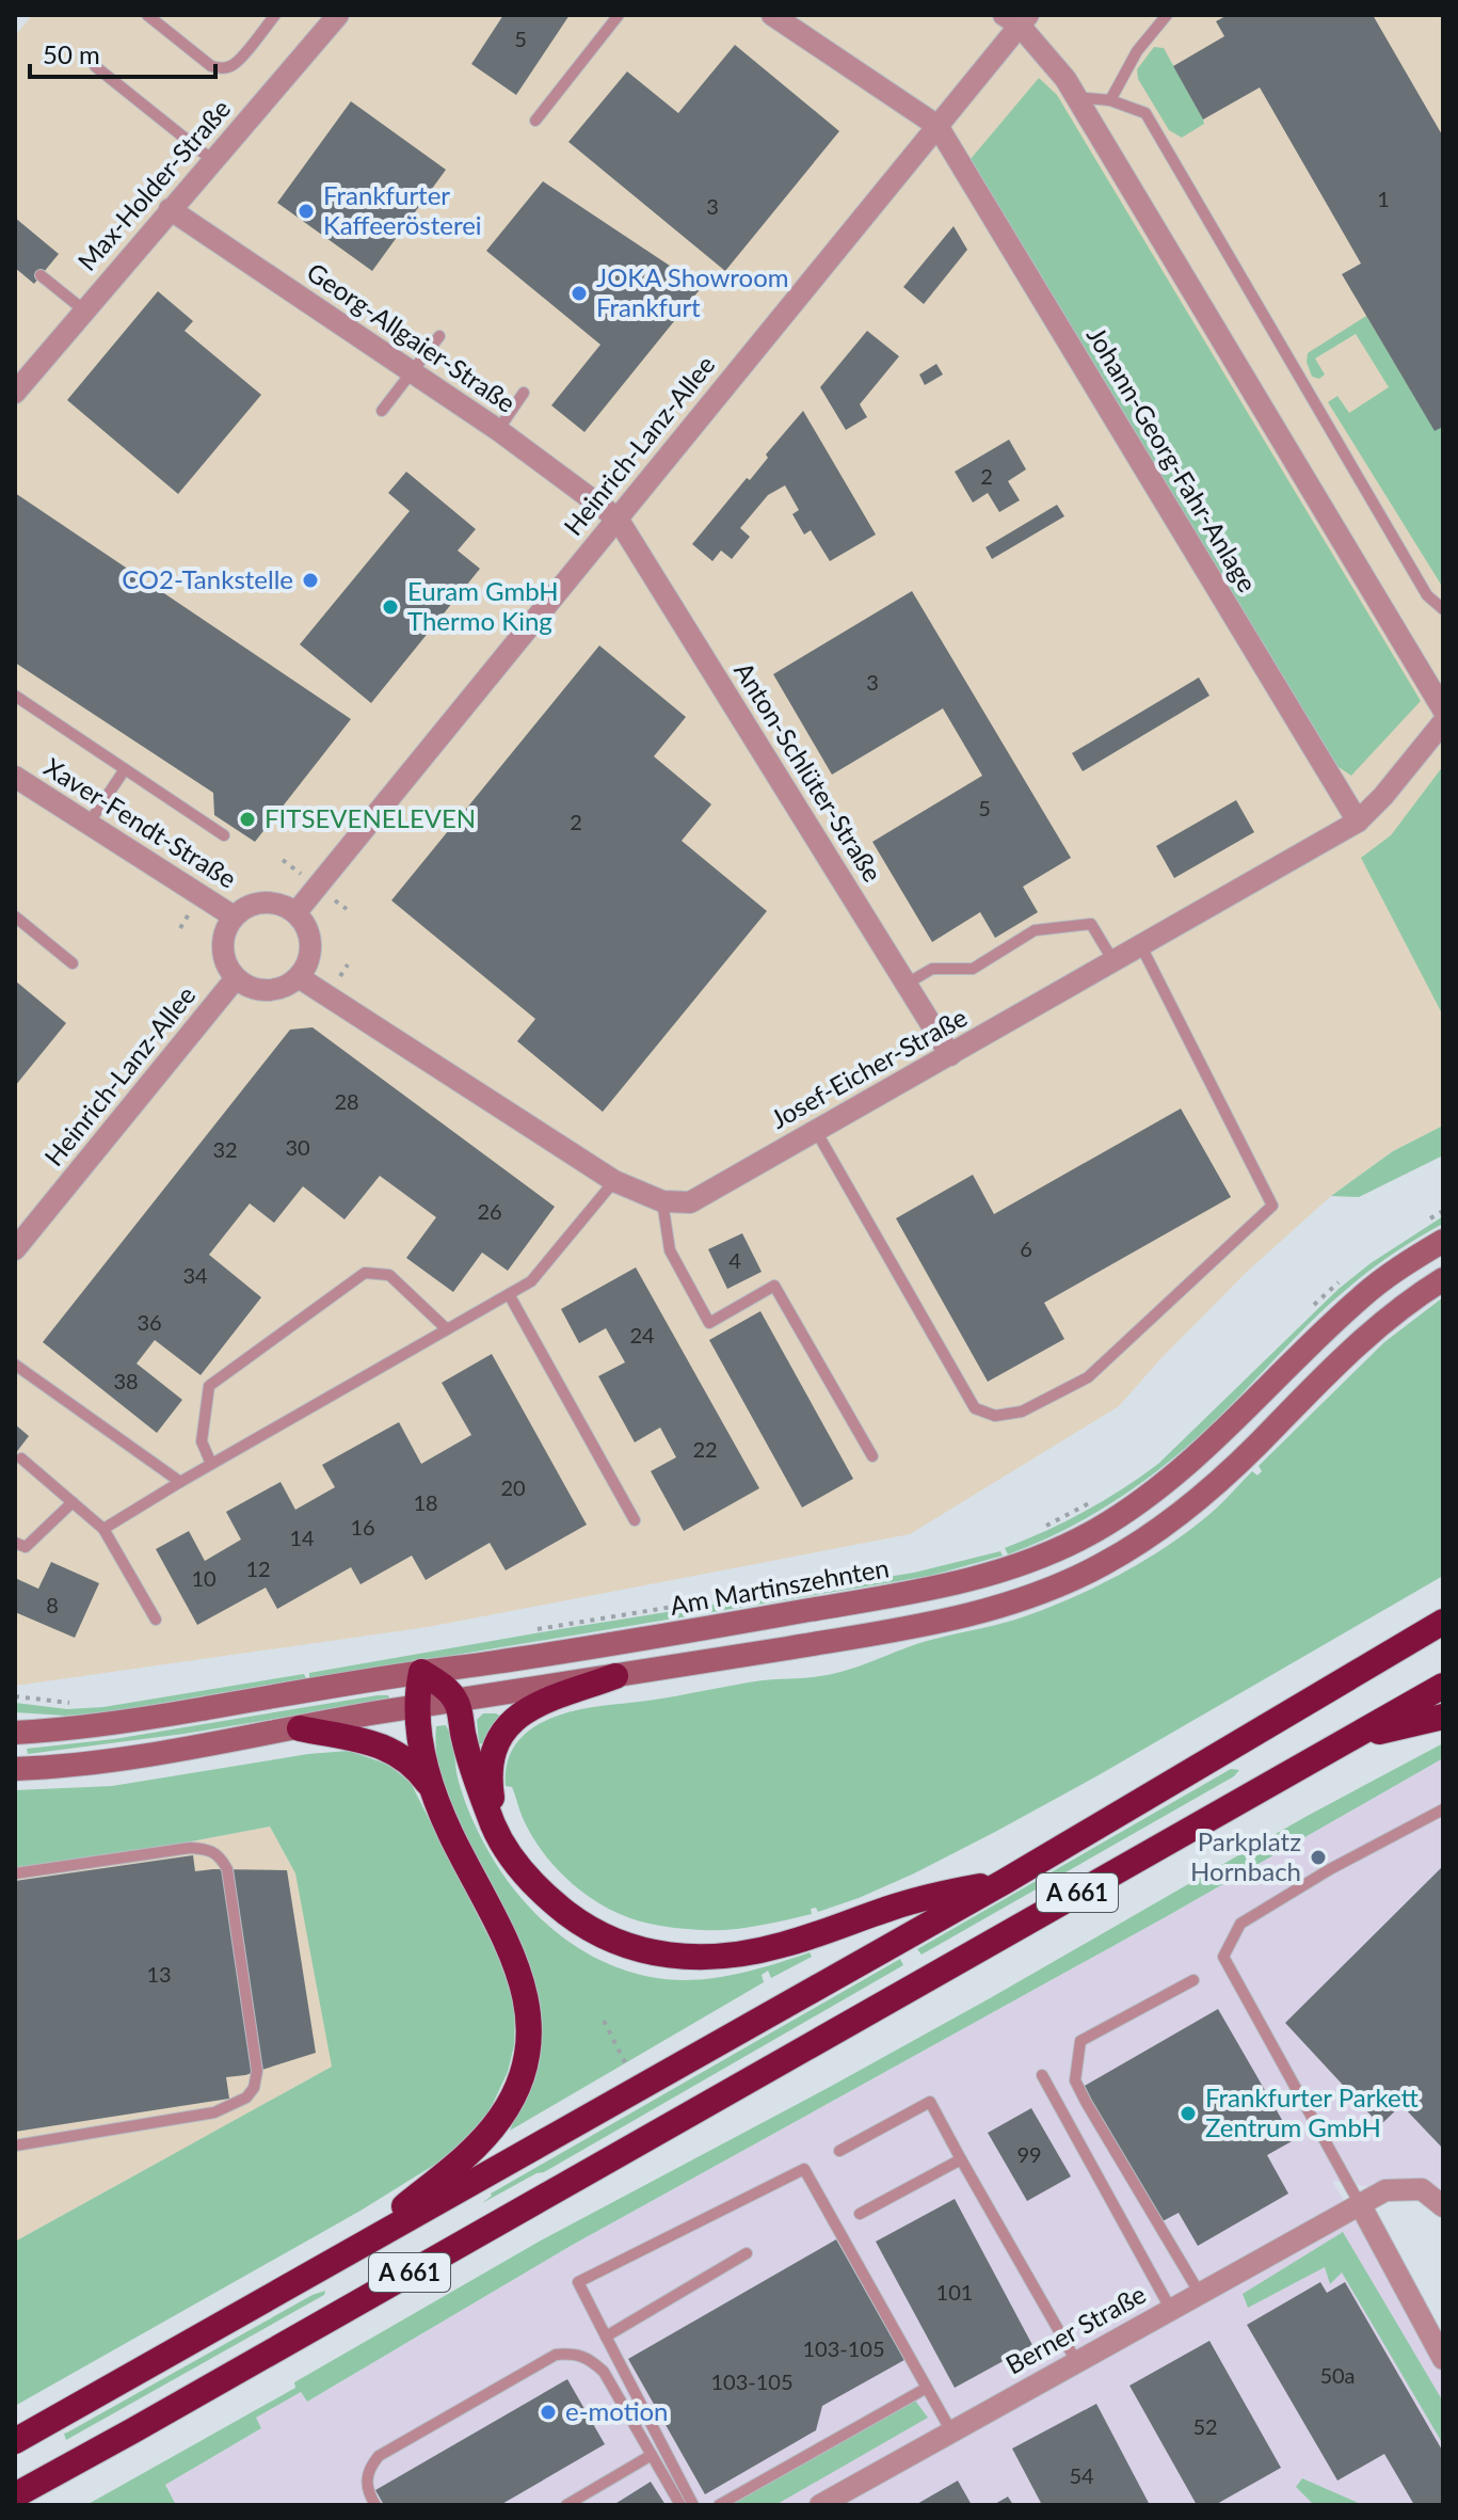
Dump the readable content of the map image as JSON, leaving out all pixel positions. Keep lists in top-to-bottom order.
{
  "streets": {
    "highway": ["A 661"],
    "main road": ["Am Martinszehnten"],
    "street": [
      "Max-Holder-Straße",
      "Georg-Allgaier-Straße",
      "Heinrich-Lanz-Allee",
      "Johann-Georg-Fahr-Anlage",
      "Anton-Schlüter-Straße",
      "Xaver-Fendt-Straße",
      "Josef-Eicher-Straße",
      "Berner Straße"
    ]
  },
  "crossings": [
    ["Max-Holder-Straße", "Georg-Allgaier-Straße"],
    ["Georg-Allgaier-Straße", "Heinrich-Lanz-Allee"],
    ["Georg-Allgaier-Straße", "Anton-Schlüter-Straße"],
    ["Heinrich-Lanz-Allee", "Johann-Georg-Fahr-Anlage"],
    ["Heinrich-Lanz-Allee", "Anton-Schlüter-Straße"],
    ["Heinrich-Lanz-Allee", "Xaver-Fendt-Straße"],
    ["Johann-Georg-Fahr-Anlage", "Josef-Eicher-Straße"],
    ["Anton-Schlüter-Straße", "Josef-Eicher-Straße"],
    ["Am Martinszehnten", "A 661"]
  ],
  "places": [
    "Frankfurter Kaffeerösterei",
    "JOKA Showroom Frankfurt",
    "CO2-Tankstelle",
    "Euram GmbH Thermo King",
    "FITSEVENELEVEN",
    "Parkplatz Hornbach",
    "Frankfurter Parkett Zentrum GmbH",
    "e-motion"
  ],
  "house_numbers": [
    "5",
    "1",
    "3",
    "2",
    "3",
    "5",
    "2",
    "28",
    "30",
    "32",
    "26",
    "6",
    "4",
    "34",
    "36",
    "24",
    "38",
    "22",
    "20",
    "18",
    "16",
    "14",
    "12",
    "10",
    "8",
    "13",
    "99",
    "101",
    "103-105",
    "50a",
    "103-105",
    "52",
    "54"
  ],
  "scale_bar": "50 m"
}
